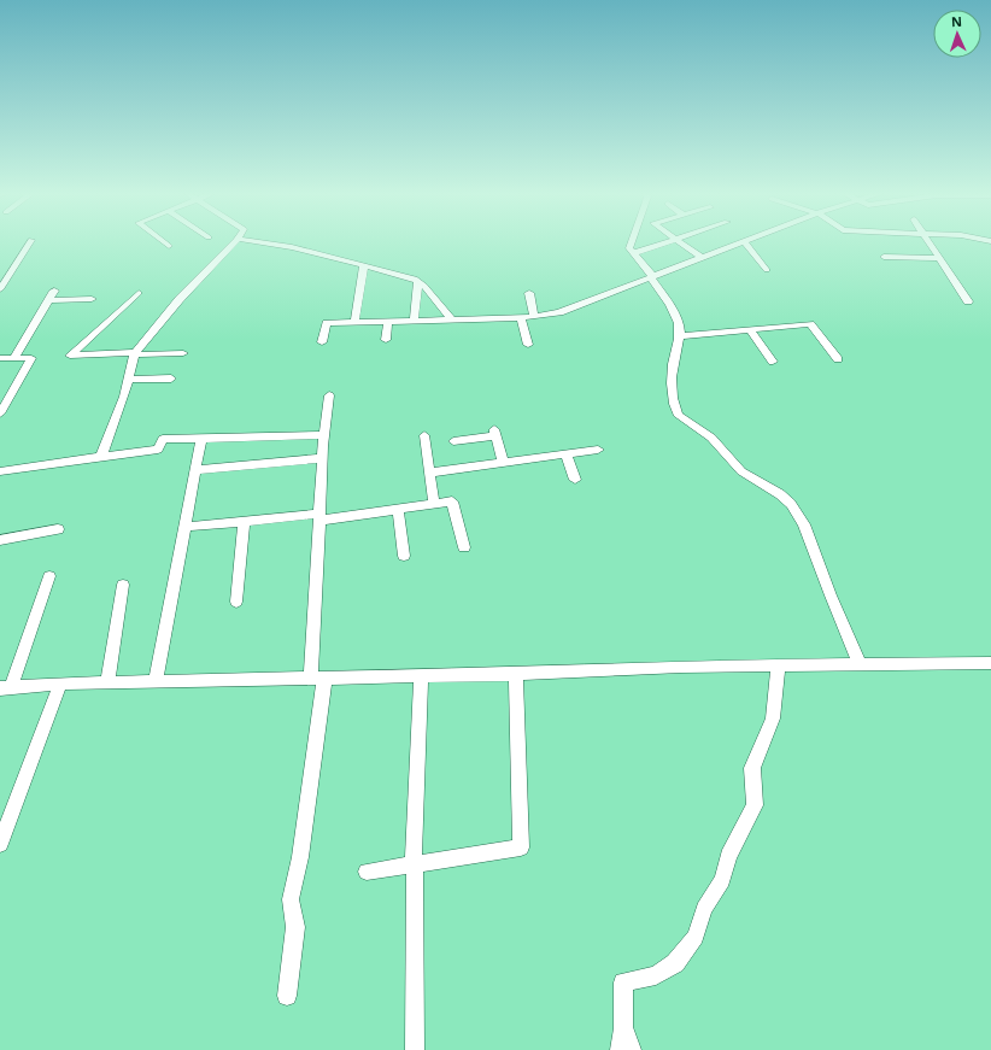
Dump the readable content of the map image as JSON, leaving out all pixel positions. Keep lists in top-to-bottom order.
{
  "north": "top"
}
